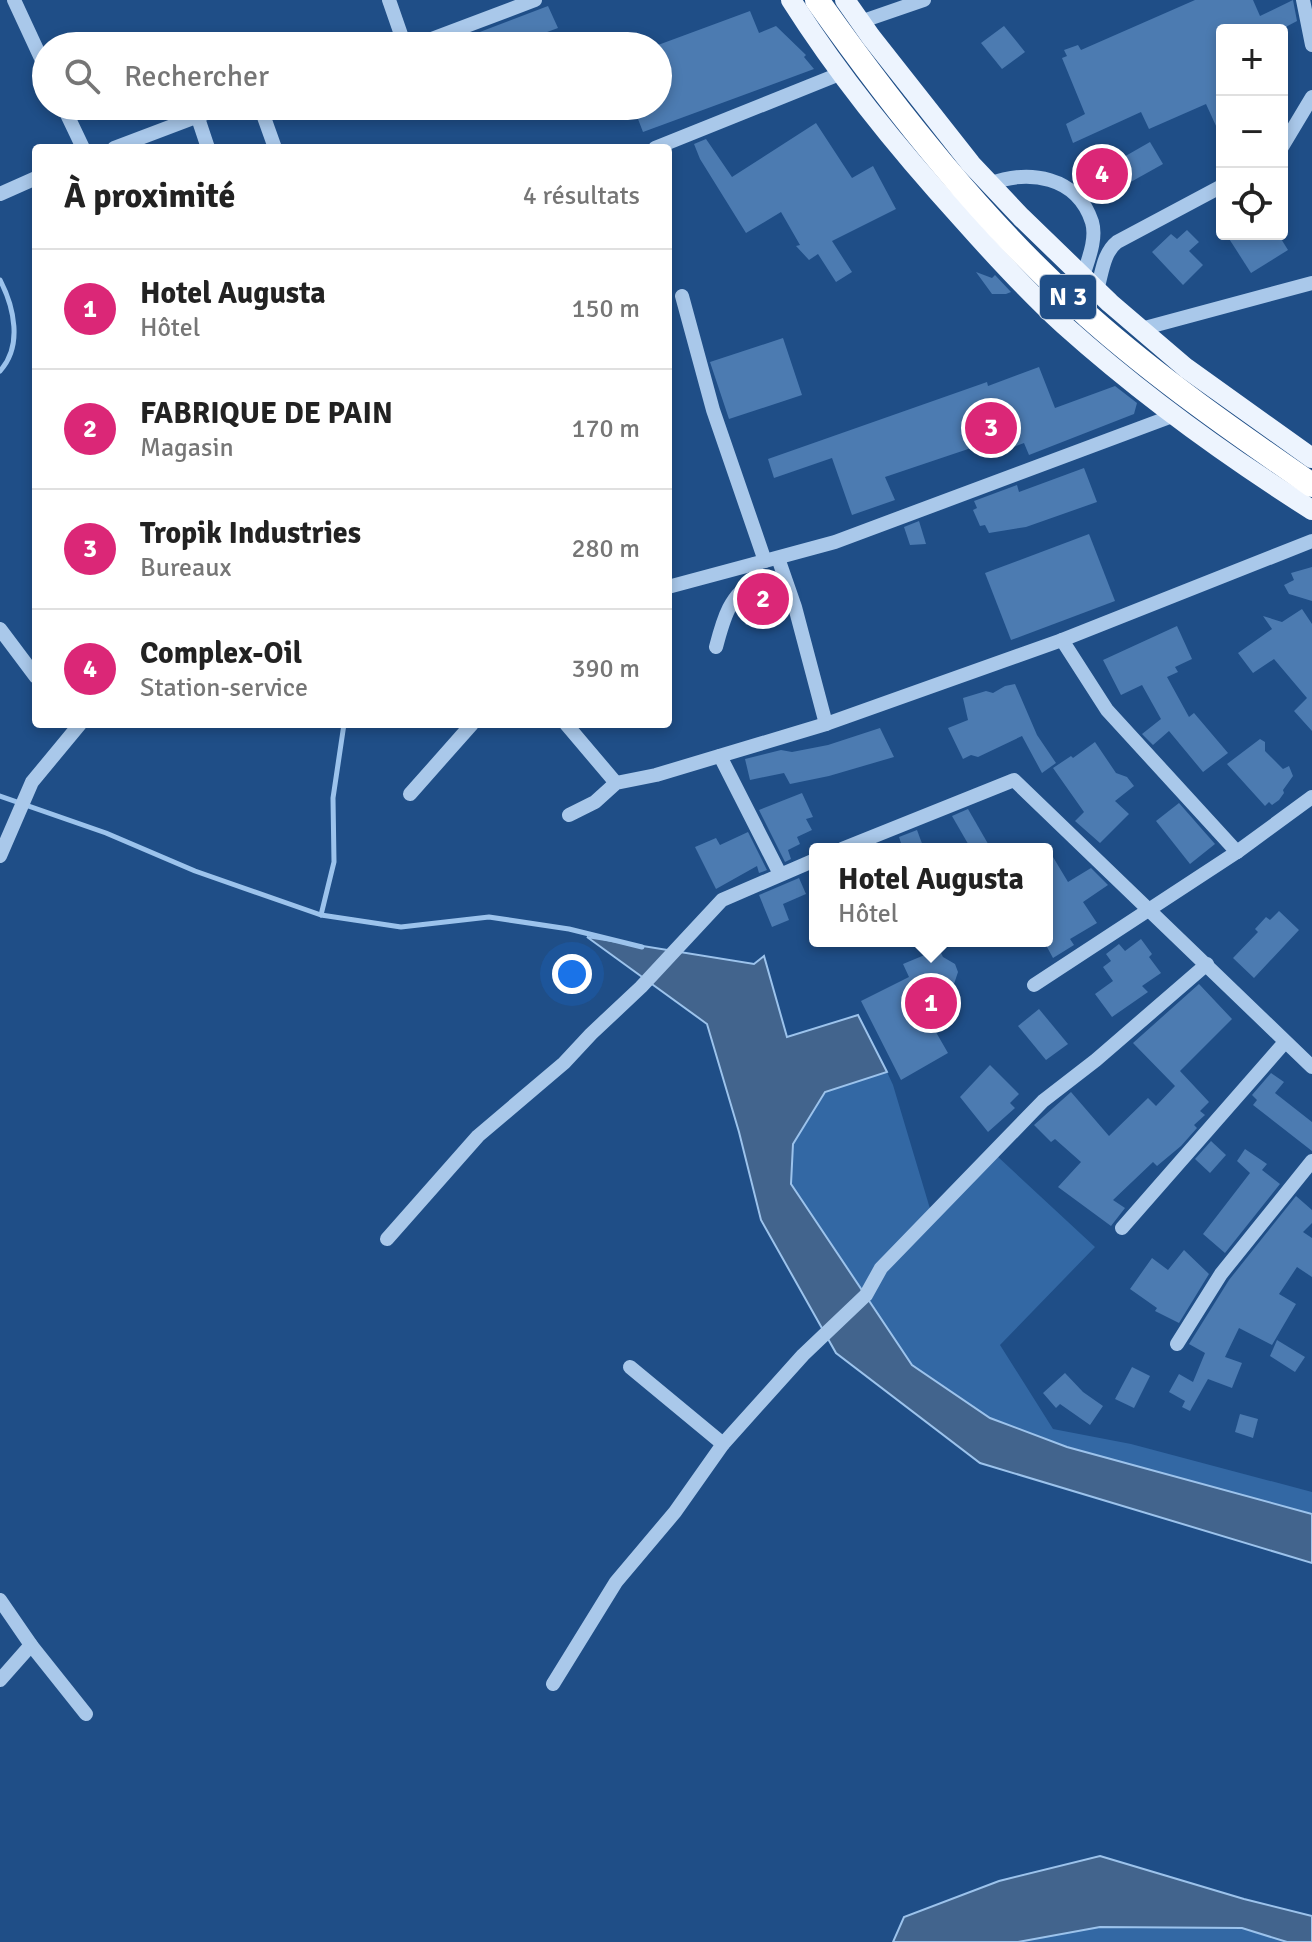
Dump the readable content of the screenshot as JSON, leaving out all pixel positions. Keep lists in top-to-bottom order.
{
  "streets": {
    "highway": ["N 3"]
  },
  "page": {
    "map_buttons": ["+", "−"],
    "search": "Rechercher",
    "pins": [
      "4",
      "3",
      "2",
      "1"
    ],
    "heading": ["À proximité", "4 résultats"],
    "list": [
      {
        "mark": "1",
        "name": "Hotel Augusta",
        "note": "Hôtel",
        "value": "150 m"
      },
      {
        "mark": "2",
        "name": "FABRIQUE DE PAIN",
        "note": "Magasin",
        "value": "170 m"
      },
      {
        "mark": "3",
        "name": "Tropik Industries",
        "note": "Bureaux",
        "value": "280 m"
      },
      {
        "mark": "4",
        "name": "Complex-Oil",
        "note": "Station-service",
        "value": "390 m"
      }
    ],
    "popup": ["Hotel Augusta", "Hôtel"]
  }
}
